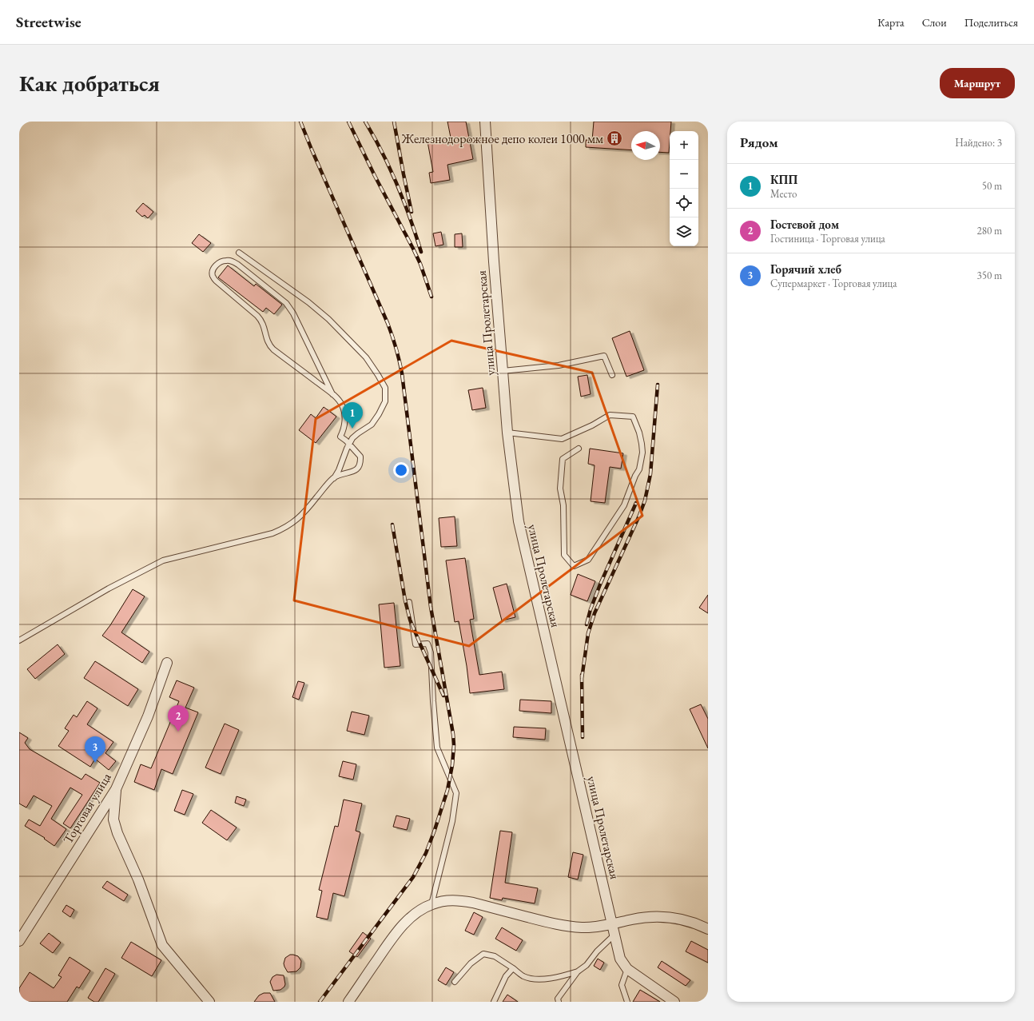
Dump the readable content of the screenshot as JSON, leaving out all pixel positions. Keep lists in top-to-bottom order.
{
  "streets": {
    "street": ["улица Пролетарская", "Торговая улица"]
  },
  "places": {
    "building": ["Железнодорожное депо колеи 1000 мм"]
  },
  "north": "left",
  "page": {
    "header": "Streetwise",
    "nav": ["Карта", "Слои", "Поделиться"],
    "buttons": "Маршрут",
    "title": "Как добраться",
    "heading": ["Рядом", "Найдено: 3"],
    "map_buttons": ["+", "−"],
    "list": [
      {
        "mark": "1",
        "name": "КПП",
        "note": "Место",
        "value": "50 m"
      },
      {
        "mark": "2",
        "name": "Гостевой дом",
        "note": "Гостиница · Торговая улица",
        "value": "280 m"
      },
      {
        "mark": "3",
        "name": "Горячий хлеб",
        "note": "Супермаркет · Торговая улица",
        "value": "350 m"
      }
    ],
    "pins": ["1", "2", "3"]
  }
}
